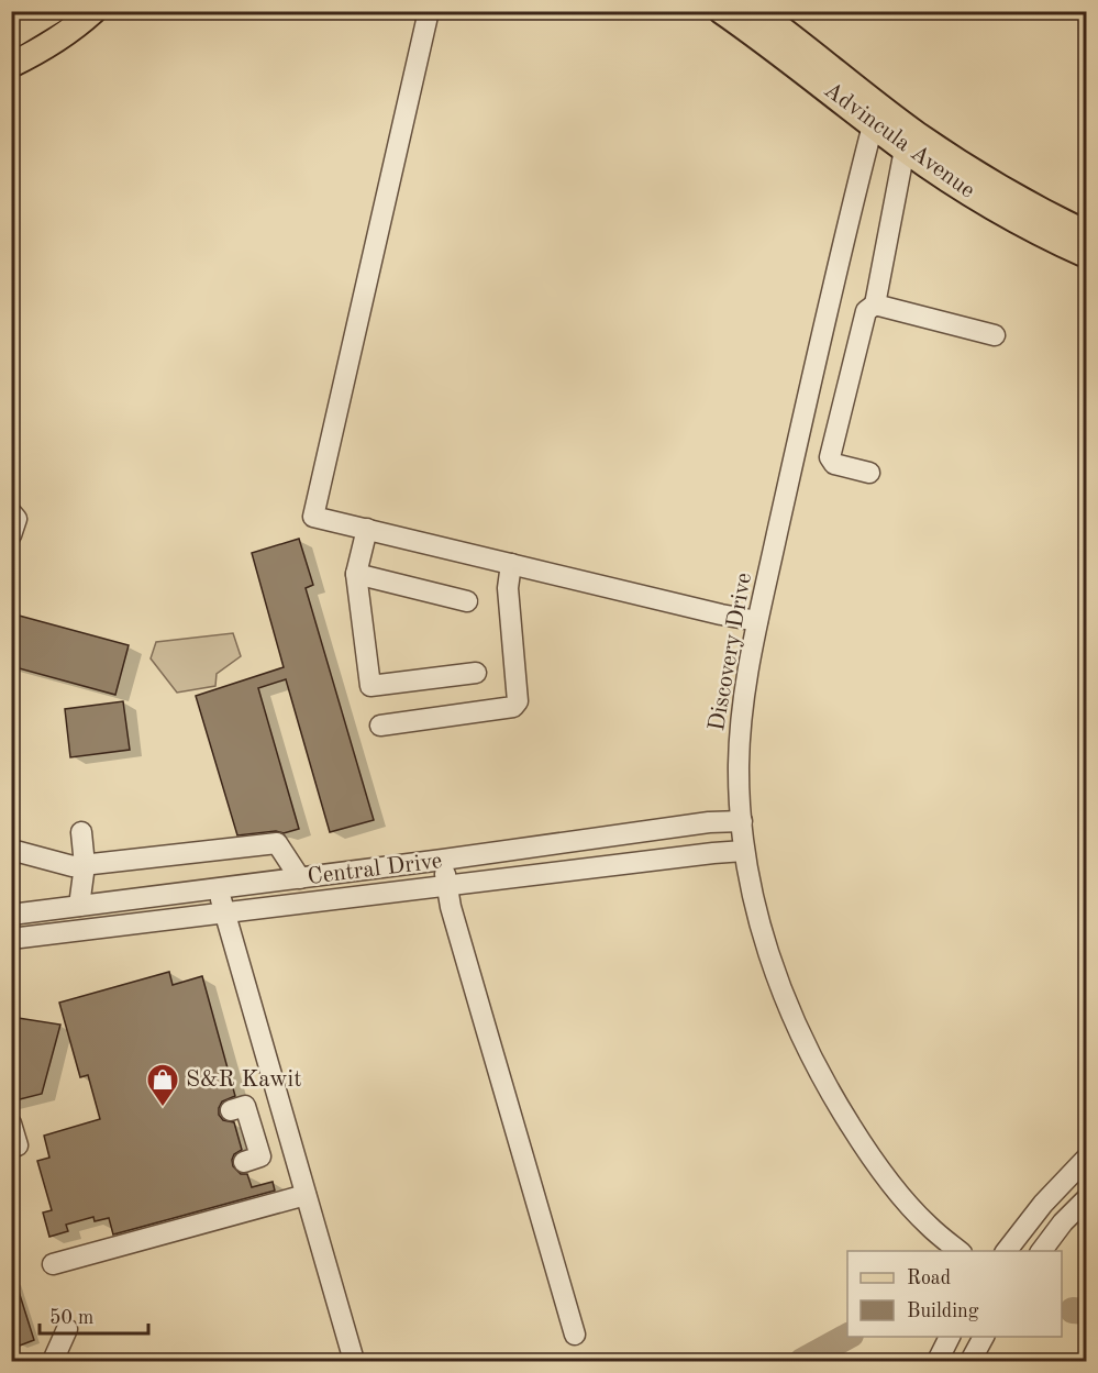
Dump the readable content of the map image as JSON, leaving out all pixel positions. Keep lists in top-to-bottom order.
{
  "streets": {
    "main road": ["Advincula Avenue"],
    "street": ["Discovery Drive", "Central Drive"]
  },
  "crossings": [
    ["Advincula Avenue", "Discovery Drive"],
    ["Discovery Drive", "Central Drive"]
  ],
  "places": {
    "shop": ["S&R Kawit"]
  },
  "legend": ["Road", "Building"],
  "scale_bar": "50 m"
}
